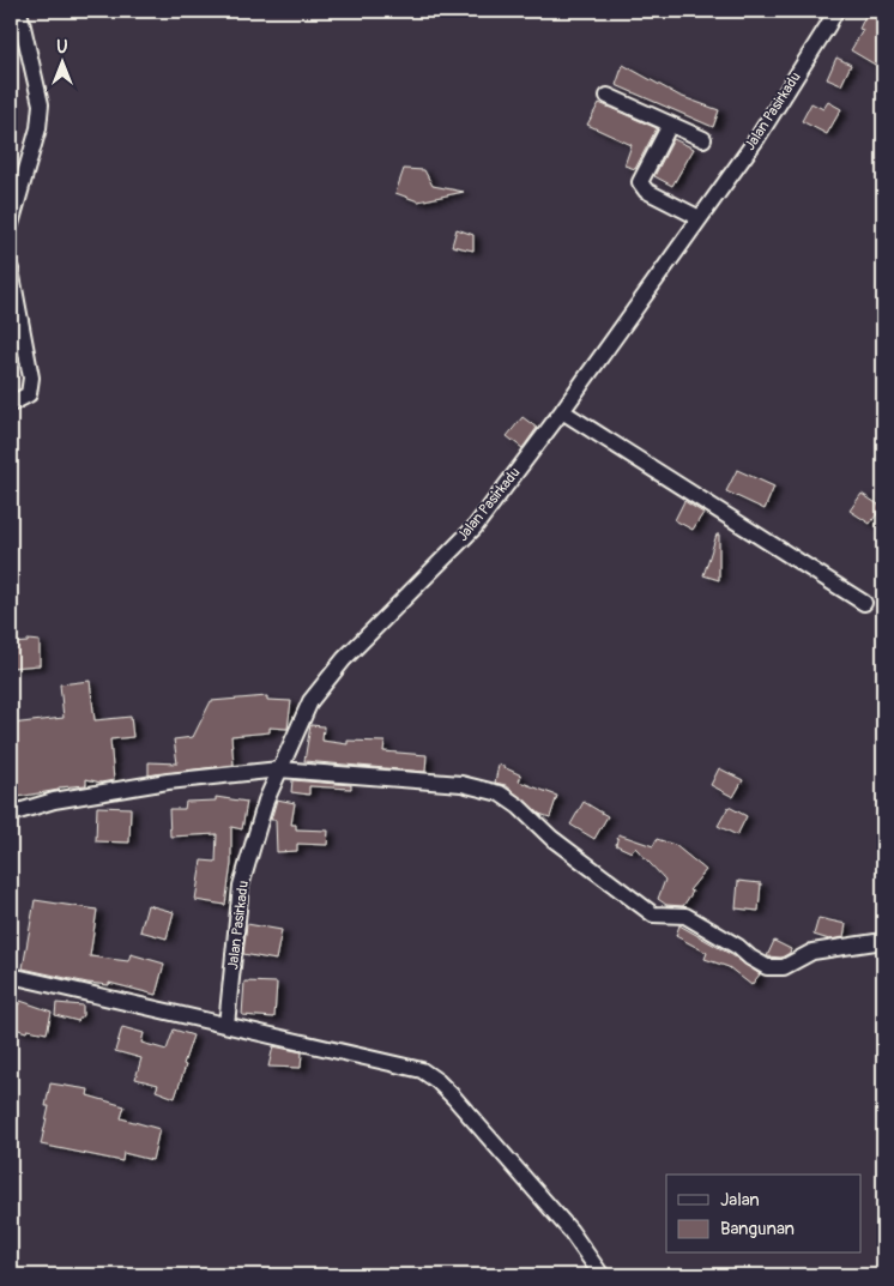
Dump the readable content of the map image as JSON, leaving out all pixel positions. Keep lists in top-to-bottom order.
{
  "streets": {
    "street": ["Jalan Pasirkadu"]
  },
  "legend": ["Jalan", "Bangunan"],
  "north": "top"
}
